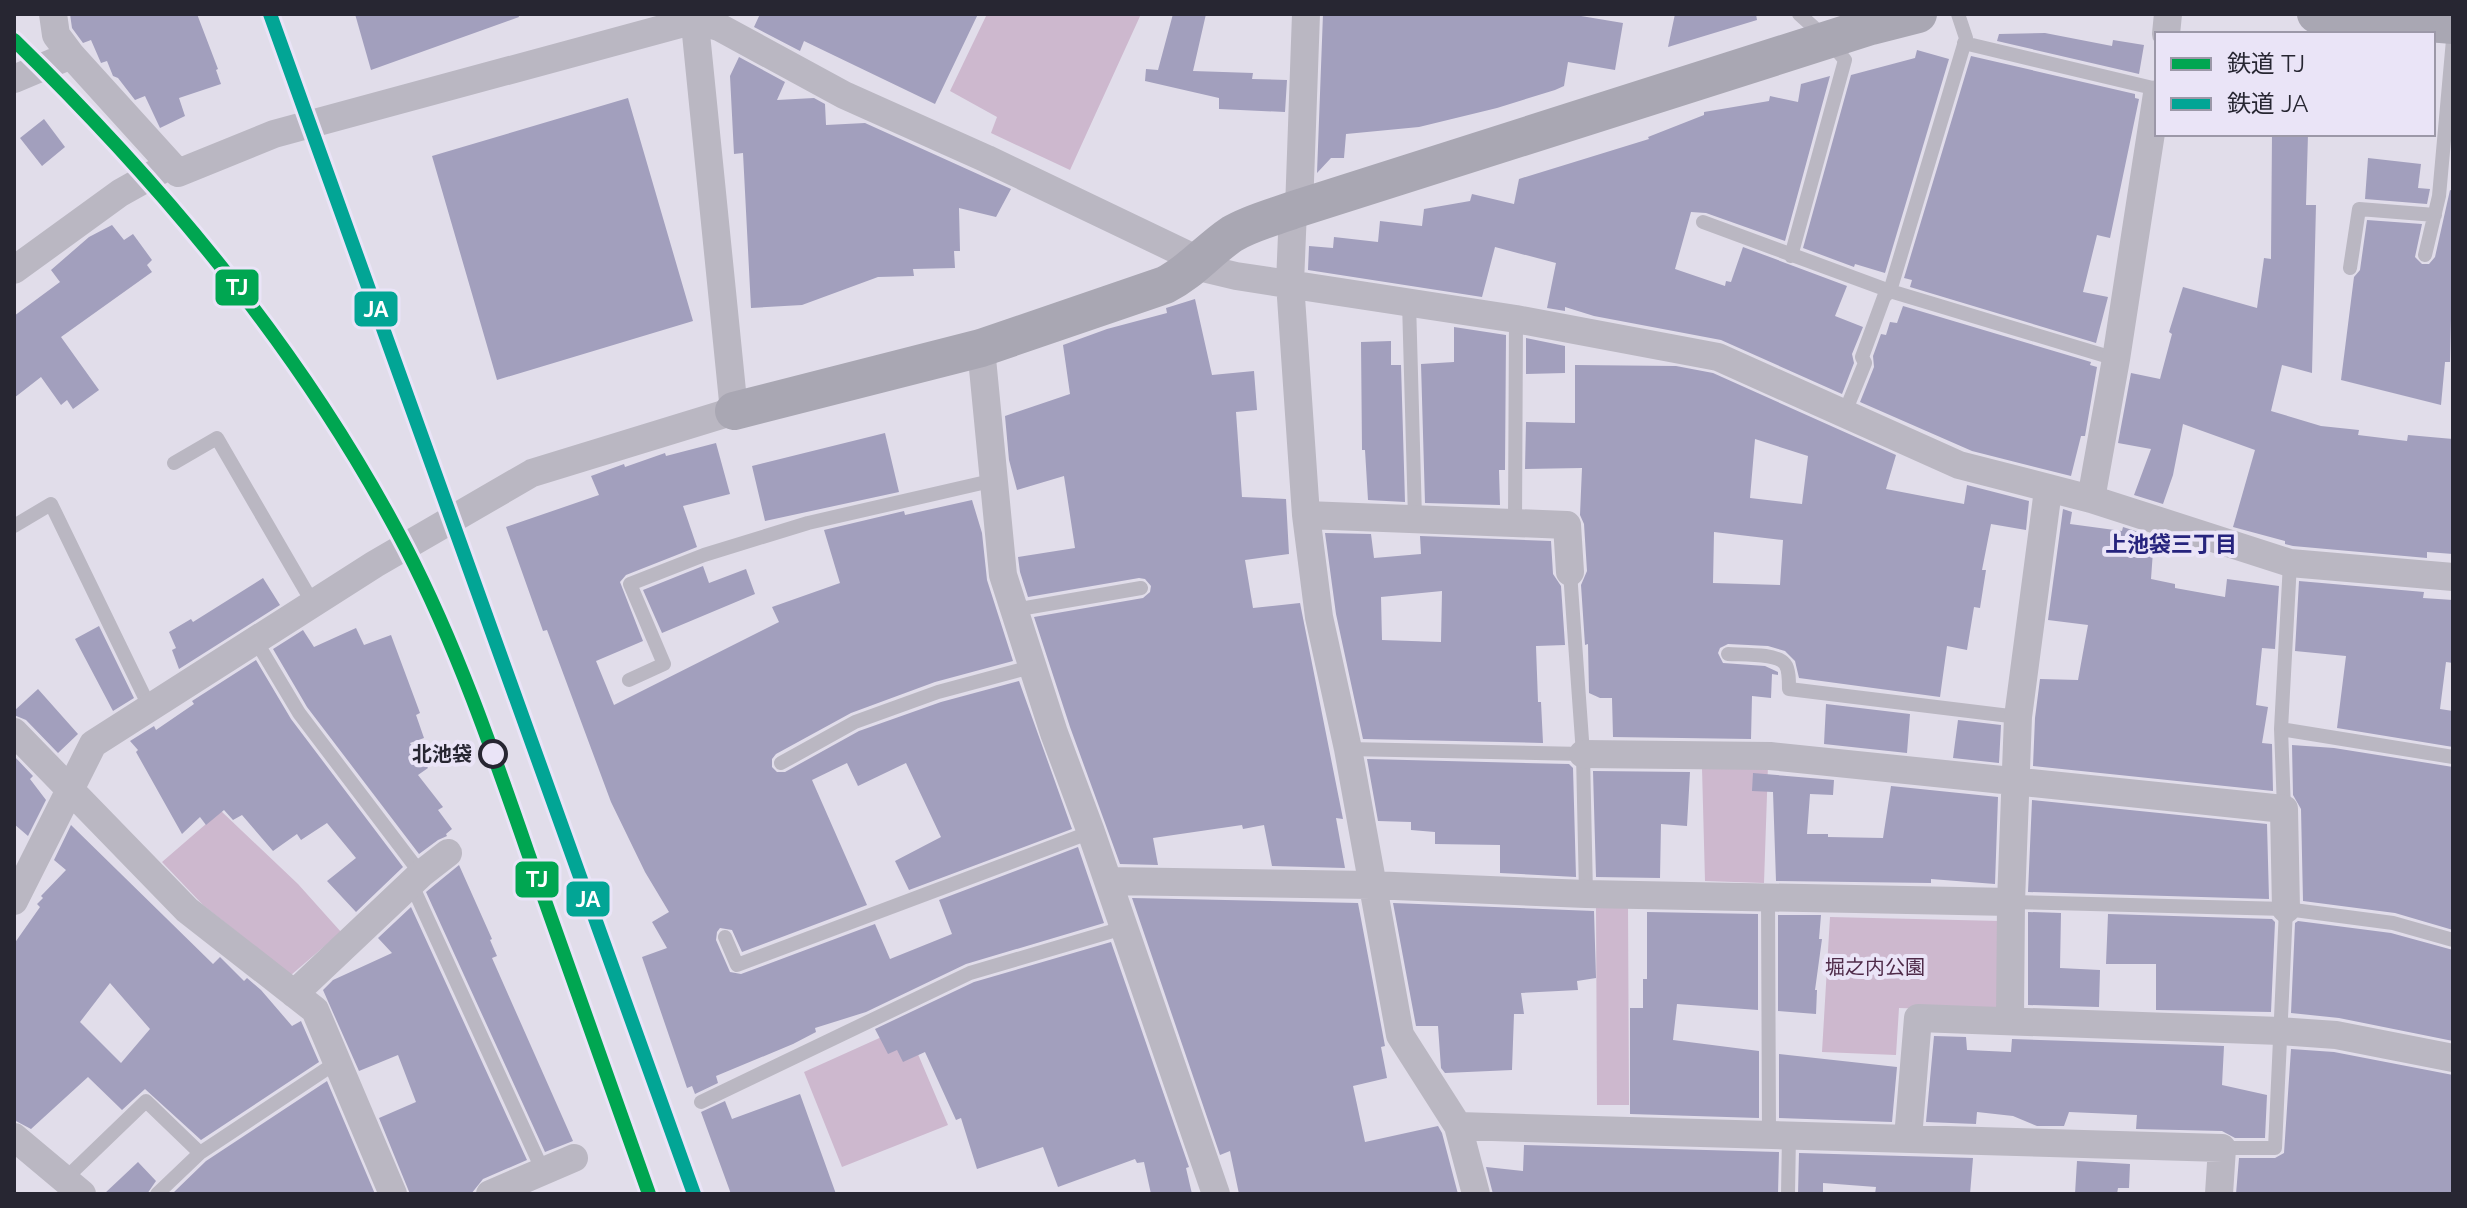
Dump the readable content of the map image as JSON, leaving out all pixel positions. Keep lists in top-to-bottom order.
{
  "districts": ["上池袋三丁目"],
  "parks": ["堀之内公園"],
  "places": ["北池袋"],
  "lines": ["rail line JA", "rail line TJ"],
  "legend": ["鉄道 TJ", "鉄道 JA"]
}
